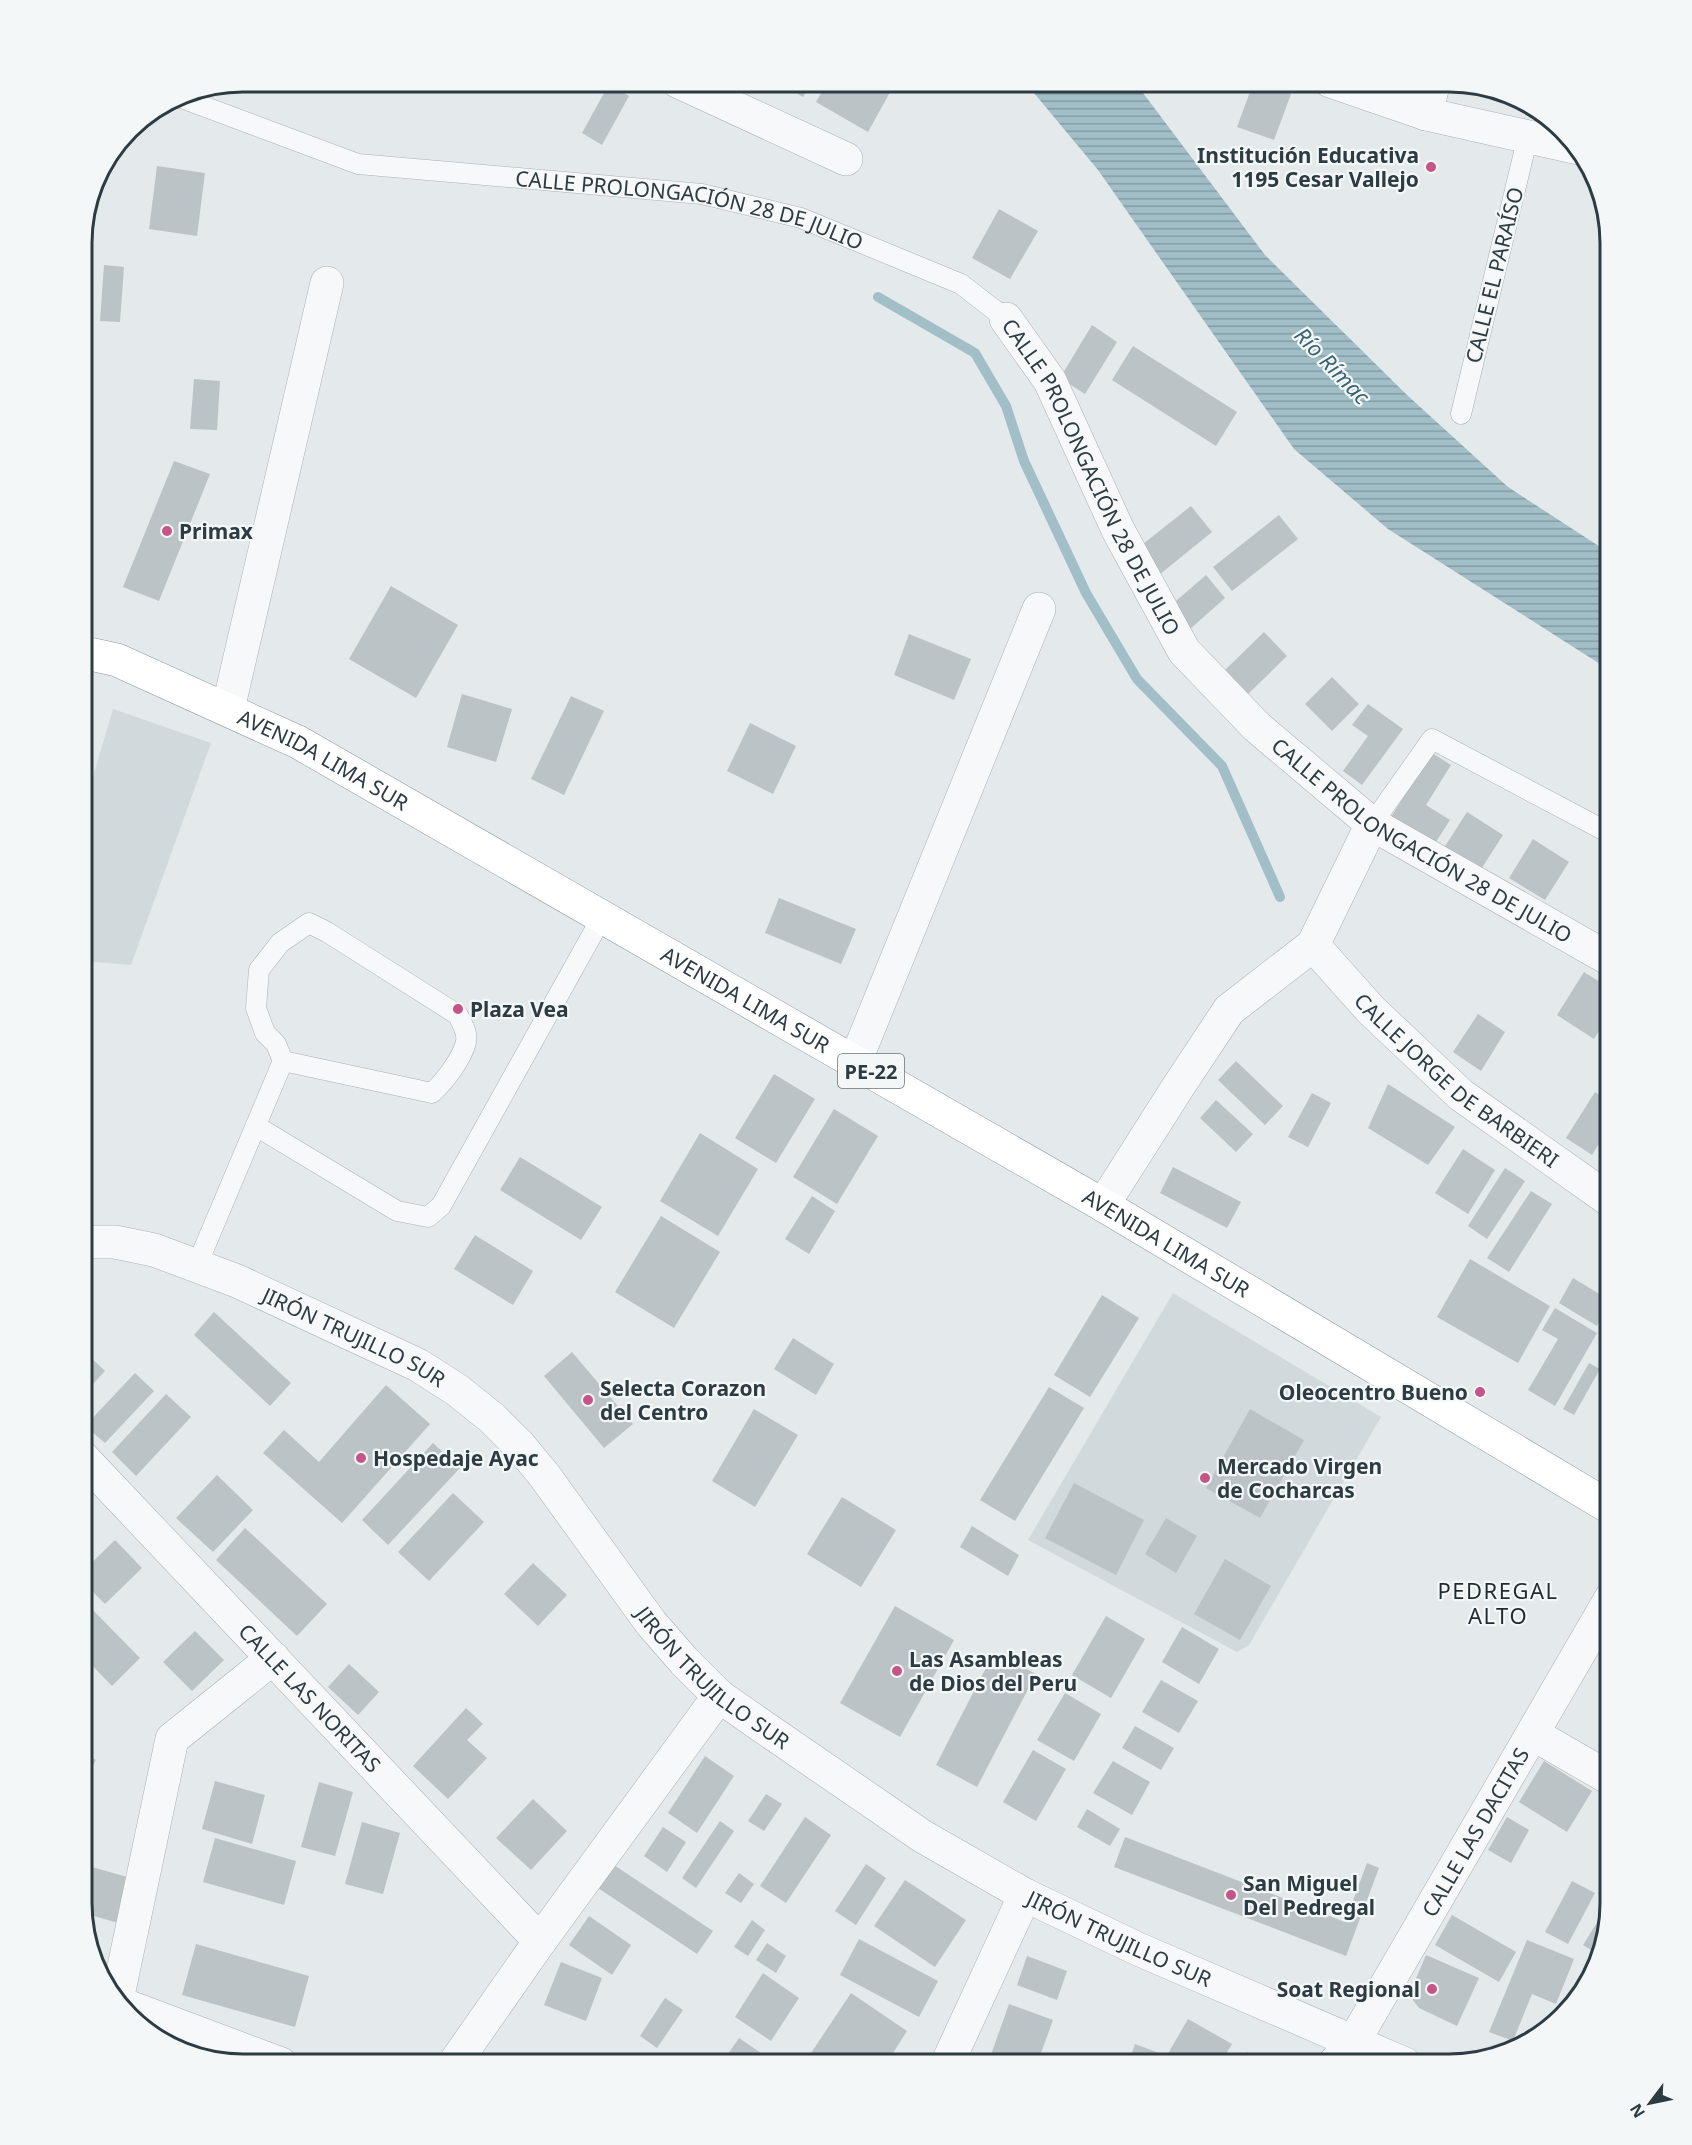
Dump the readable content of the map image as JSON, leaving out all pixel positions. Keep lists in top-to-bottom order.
{
  "streets": {
    "highway": ["AVENIDA LIMA SUR", "PE-22"],
    "street": [
      "CALLE PROLONGACIÓN 28 DE JULIO",
      "CALLE JORGE DE BARBIERI",
      "JIRÓN TRUJILLO SUR",
      "CALLE LAS NORITAS",
      "CALLE LAS DACITAS"
    ],
    "lane": ["CALLE EL PARAÍSO"]
  },
  "crossings": [
    ["JIRÓN TRUJILLO SUR", "CALLE LAS DACITAS"]
  ],
  "districts": ["PEDREGAL ALTO"],
  "water": ["Río Rímac"],
  "places": [
    "Institución Educativa 1195 Cesar Vallejo",
    "Primax",
    "Plaza Vea",
    "Oleocentro Bueno",
    "Selecta Corazon del Centro",
    "Hospedaje Ayac",
    "Mercado Virgen de Cocharcas",
    "Las Asambleas de Dios del Peru",
    "San Miguel Del Pedregal",
    "Soat Regional"
  ],
  "north": "bottom left"
}
